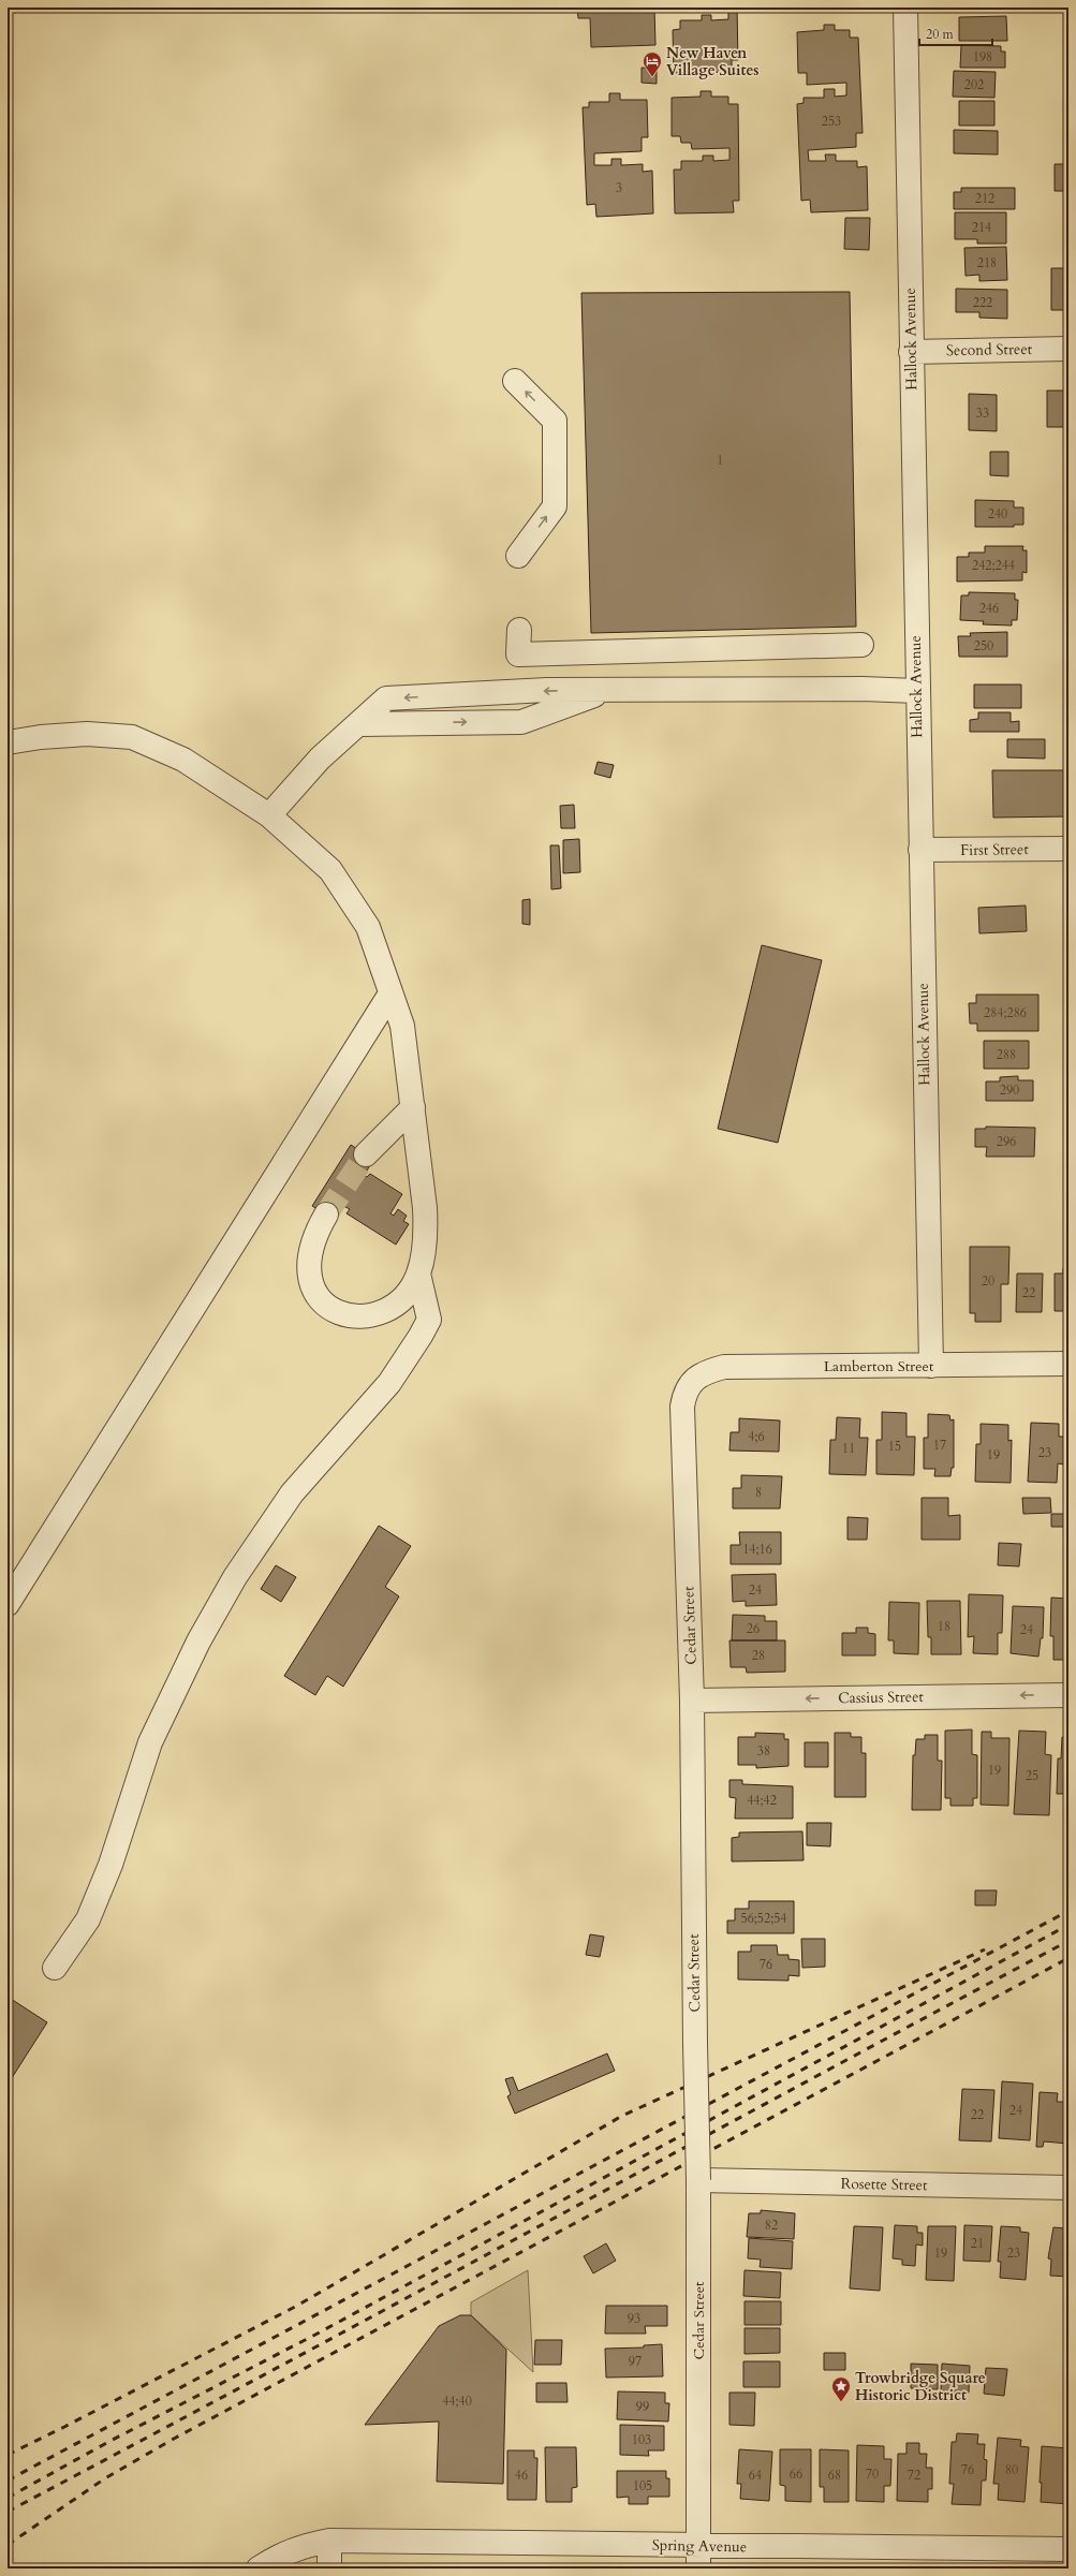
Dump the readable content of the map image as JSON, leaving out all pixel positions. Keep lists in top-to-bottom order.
{
  "streets": {
    "street": [
      "Hallock Avenue",
      "Second Street",
      "First Street",
      "Lamberton Street",
      "Cedar Street",
      "Cassius Street",
      "Rosette Street",
      "Spring Avenue"
    ]
  },
  "crossings": [
    ["Hallock Avenue", "Second Street"],
    ["Hallock Avenue", "First Street"],
    ["Hallock Avenue", "Lamberton Street"],
    ["Lamberton Street", "Cedar Street"],
    ["Cedar Street", "Cassius Street"],
    ["Cedar Street", "Rosette Street"],
    ["Cedar Street", "Spring Avenue"]
  ],
  "one_way": ["Cassius Street"],
  "places": {
    "hotel": ["New Haven Village Suites"],
    "place": ["Trowbridge Square Historic District"]
  },
  "house_numbers": [
    "198",
    "202",
    "253",
    "3",
    "212",
    "214",
    "218",
    "222",
    "33",
    "1",
    "240",
    "242;244",
    "246",
    "250",
    "284;286",
    "288",
    "290",
    "296",
    "20",
    "22",
    "4;6",
    "17",
    "15",
    "11",
    "23",
    "19",
    "8",
    "14;16",
    "24",
    "18",
    "26",
    "24",
    "28",
    "38",
    "19",
    "25",
    "44;42",
    "56;52;54",
    "76",
    "24",
    "22",
    "82",
    "21",
    "19",
    "23",
    "93",
    "97",
    "44;40",
    "99",
    "103",
    "76",
    "80",
    "66",
    "70",
    "46",
    "64",
    "68",
    "72",
    "105"
  ],
  "scale_bar": "20 m"
}
